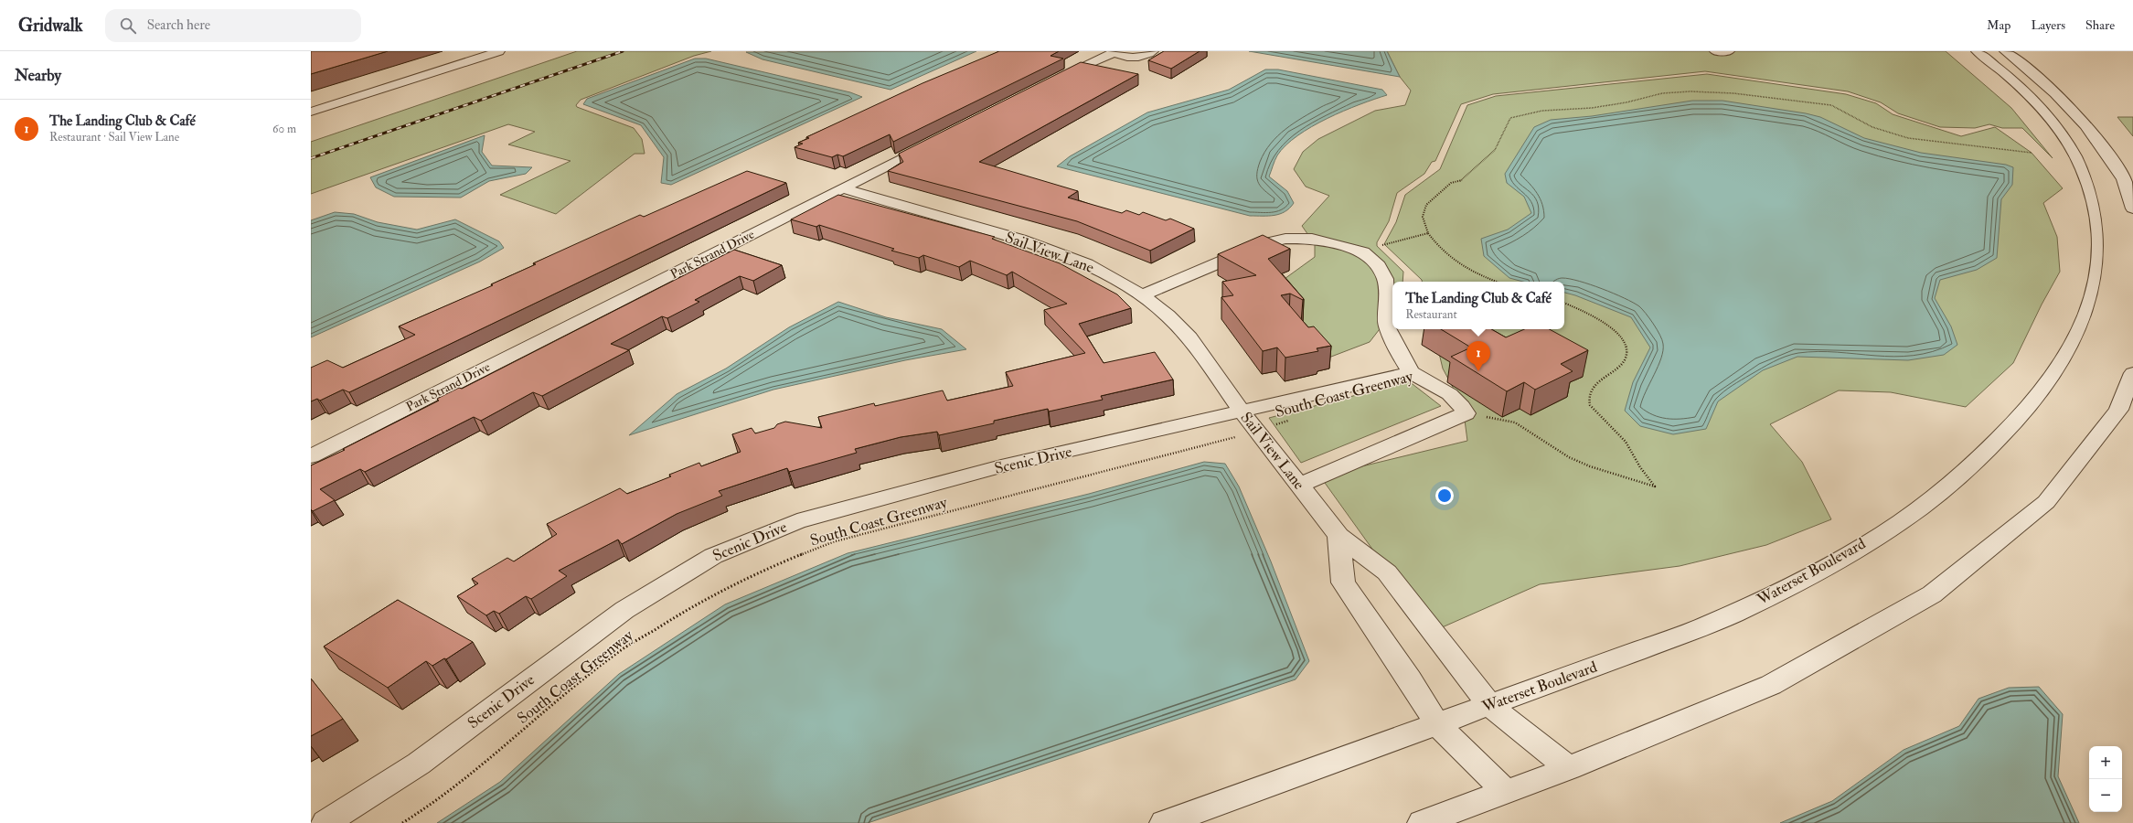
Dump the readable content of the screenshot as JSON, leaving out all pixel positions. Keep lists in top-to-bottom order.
{
  "streets": {
    "street": [
      "Sail View Lane",
      "Park Strand Drive",
      "Scenic Drive",
      "Waterset Boulevard"
    ],
    "path": ["South Coast Greenway"]
  },
  "crossings": [
    ["Sail View Lane", "Park Strand Drive"],
    ["Sail View Lane", "South Coast Greenway"],
    ["Sail View Lane", "Scenic Drive"],
    ["Sail View Lane", "Waterset Boulevard"]
  ],
  "page": {
    "header": "Gridwalk",
    "search": "Search here",
    "nav": ["Map", "Layers", "Share"],
    "heading": "Nearby",
    "list": [
      {
        "mark": "1",
        "name": "The Landing Club & Café",
        "note": "Restaurant · Sail View Lane",
        "value": "60 m"
      }
    ],
    "popup": ["The Landing Club & Café", "Restaurant"],
    "pins": "1",
    "map_buttons": ["+", "−"]
  }
}
